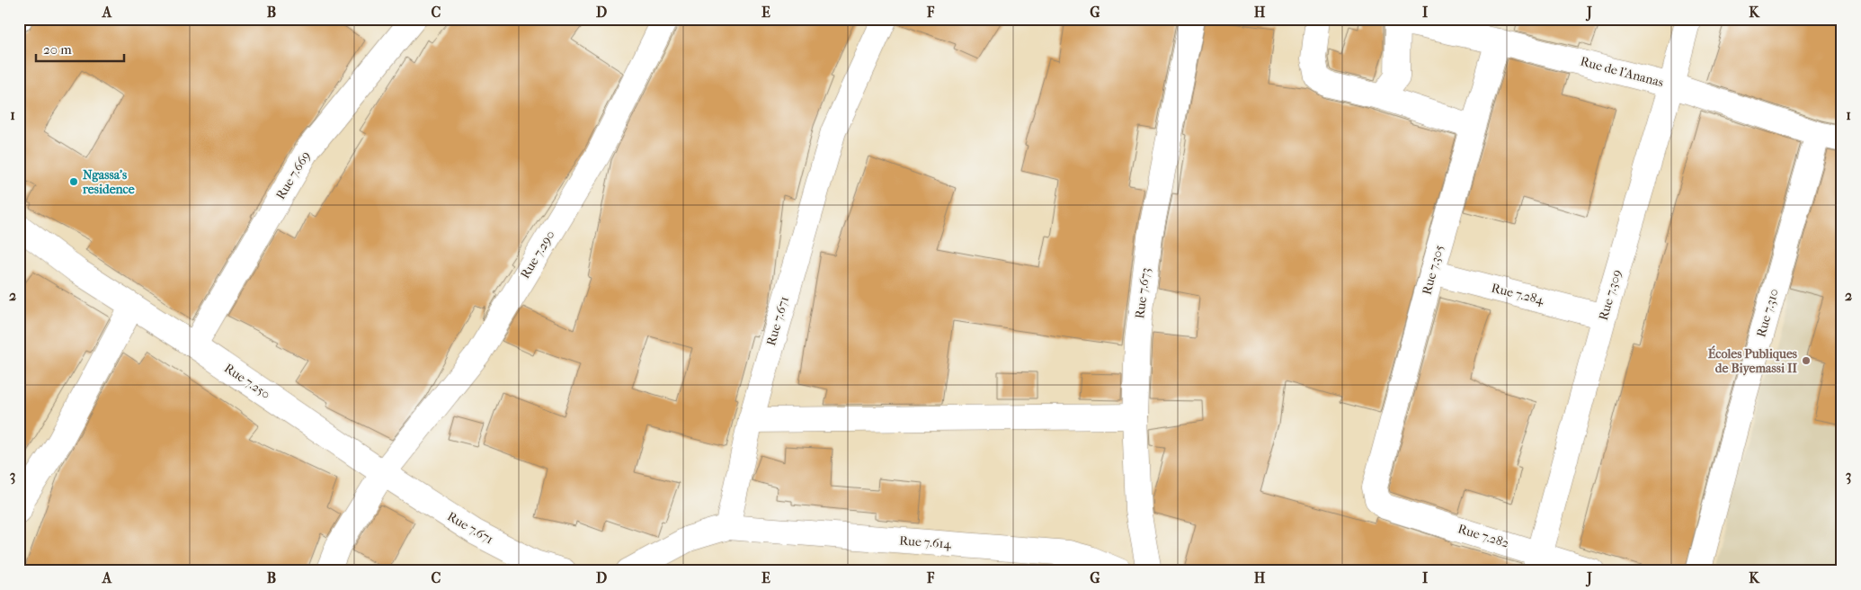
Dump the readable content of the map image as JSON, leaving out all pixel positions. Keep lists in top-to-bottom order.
{
  "streets": {
    "street": [
      "Rue de l'Ananas",
      "Rue 7.669",
      "Rue 7.290",
      "Rue 7.305",
      "Rue 7.673",
      "Rue 7.284",
      "Rue 7.309",
      "Rue 7.310",
      "Rue 7.671",
      "Rue 7.250",
      "Rue 7.282",
      "Rue 7.614"
    ]
  },
  "crossings": [
    ["Rue de l'Ananas", "Rue 7.305"],
    ["Rue de l'Ananas", "Rue 7.309"],
    ["Rue de l'Ananas", "Rue 7.310"],
    ["Rue 7.669", "Rue 7.250"],
    ["Rue 7.290", "Rue 7.671"],
    ["Rue 7.290", "Rue 7.250"],
    ["Rue 7.305", "Rue 7.284"],
    ["Rue 7.305", "Rue 7.282"],
    ["Rue 7.284", "Rue 7.309"],
    ["Rue 7.309", "Rue 7.282"],
    ["Rue 7.671", "Rue 7.250"],
    ["Rue 7.671", "Rue 7.614"]
  ],
  "places": ["Ngassa's residence", "Écoles Publiques de Biyemassi II"],
  "scale_bar": "20 m",
  "grid": {
    "columns": [
      "A",
      "B",
      "C",
      "D",
      "E",
      "F",
      "G",
      "H",
      "I",
      "J",
      "K"
    ],
    "rows": ["1", "2", "3"]
  }
}
